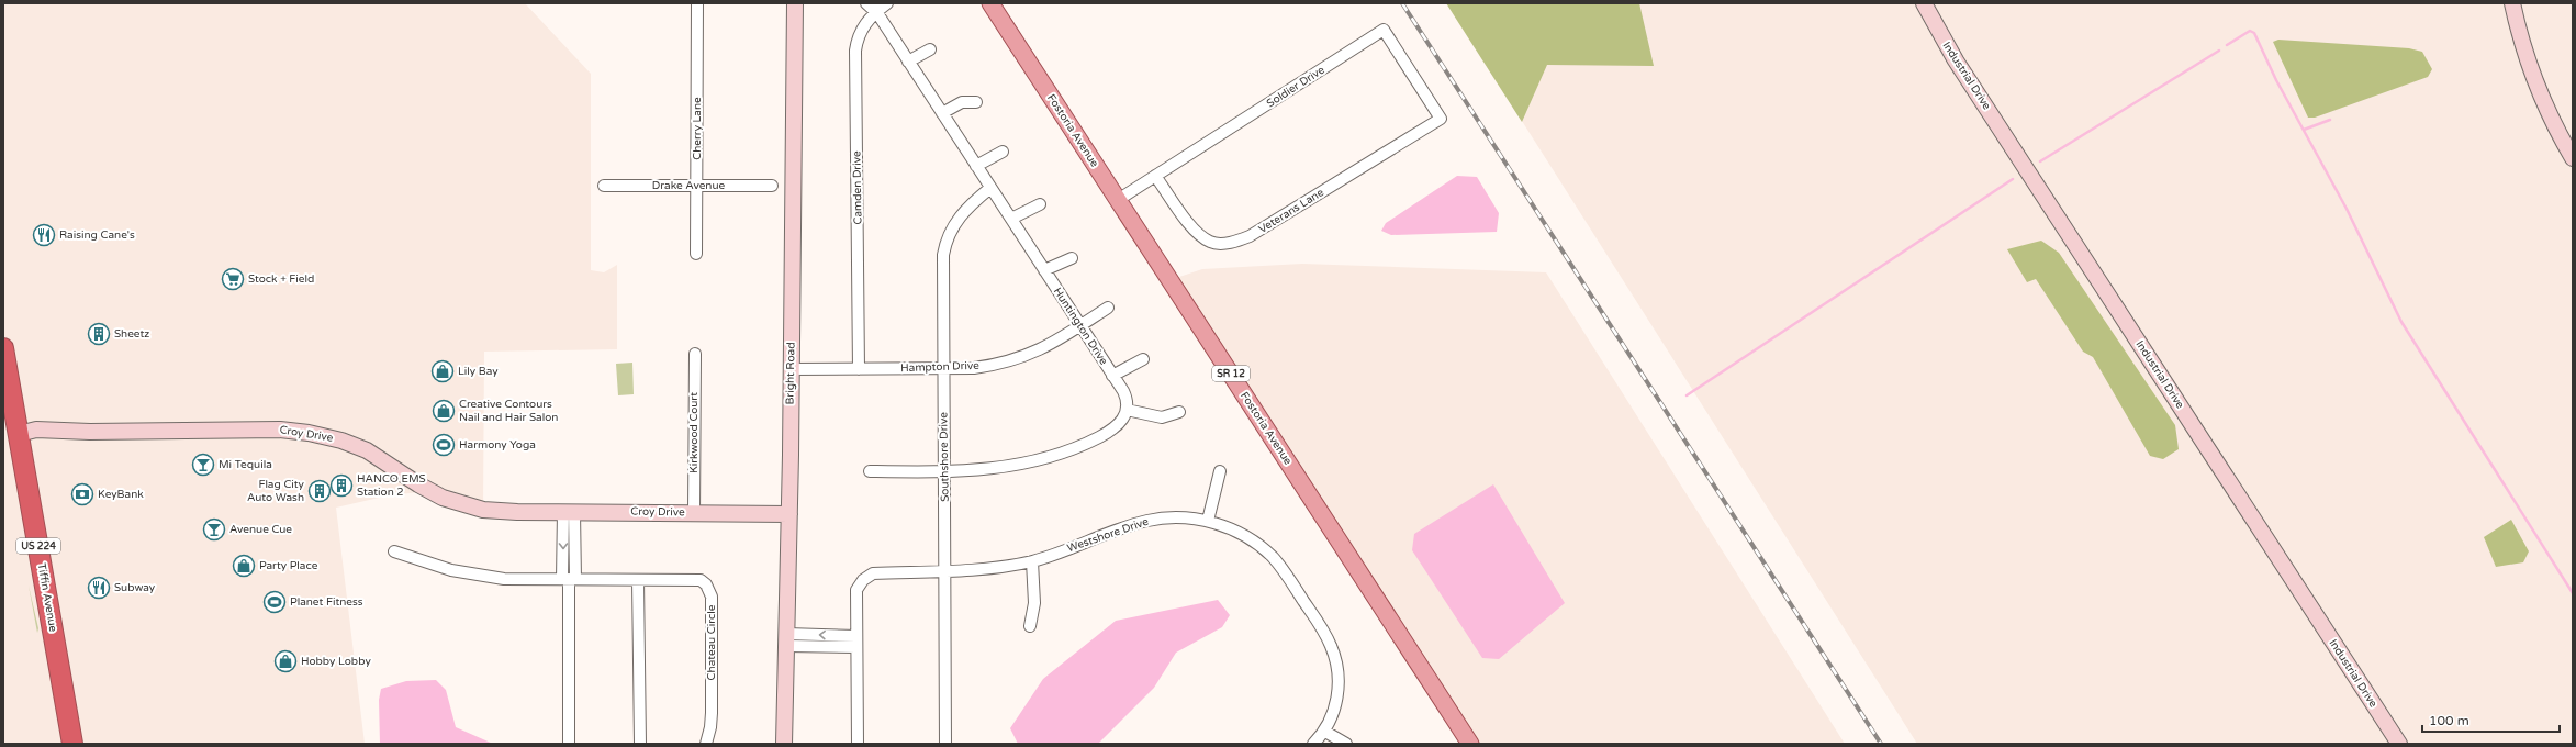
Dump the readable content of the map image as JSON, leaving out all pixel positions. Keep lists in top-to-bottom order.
{
  "streets": {
    "highway": ["US 224", "Tiffin Avenue"],
    "main road": ["Fostoria Avenue", "SR 12"],
    "street": [
      "Industrial Drive",
      "Soldier Drive",
      "Cherry Lane",
      "Drake Avenue",
      "Camden Drive",
      "Veterans Lane",
      "Huntington Drive",
      "Hampton Drive",
      "Bright Road",
      "Kirkwood Court",
      "Croy Drive",
      "Southshore Drive",
      "Westshore Drive",
      "Chateau Circle"
    ]
  },
  "crossings": [
    ["Soldier Drive", "Fostoria Avenue"],
    ["Soldier Drive", "Veterans Lane"],
    ["Cherry Lane", "Drake Avenue"],
    ["Camden Drive", "Huntington Drive"],
    ["Camden Drive", "Hampton Drive"],
    ["Huntington Drive", "Hampton Drive"],
    ["Huntington Drive", "Southshore Drive"],
    ["Hampton Drive", "Bright Road"],
    ["Hampton Drive", "Southshore Drive"],
    ["Bright Road", "Croy Drive"],
    ["Kirkwood Court", "Croy Drive"],
    ["Croy Drive", "Tiffin Avenue"],
    ["Southshore Drive", "Westshore Drive"]
  ],
  "places": {
    "restaurant": ["Raising Cane's", "Subway"],
    "supermarket": ["Stock + Field"],
    "building": ["Sheetz", "HANCO EMS Station 2", "Flag City Auto Wash"],
    "shop": [
      "Lily Bay",
      "Creative Contours Nail and Hair Salon",
      "Party Place",
      "Hobby Lobby"
    ],
    "sports": ["Harmony Yoga", "Planet Fitness"],
    "bar": ["Mi Tequila", "Avenue Cue"],
    "bank": ["KeyBank"]
  },
  "scale_bar": "100 m"
}
